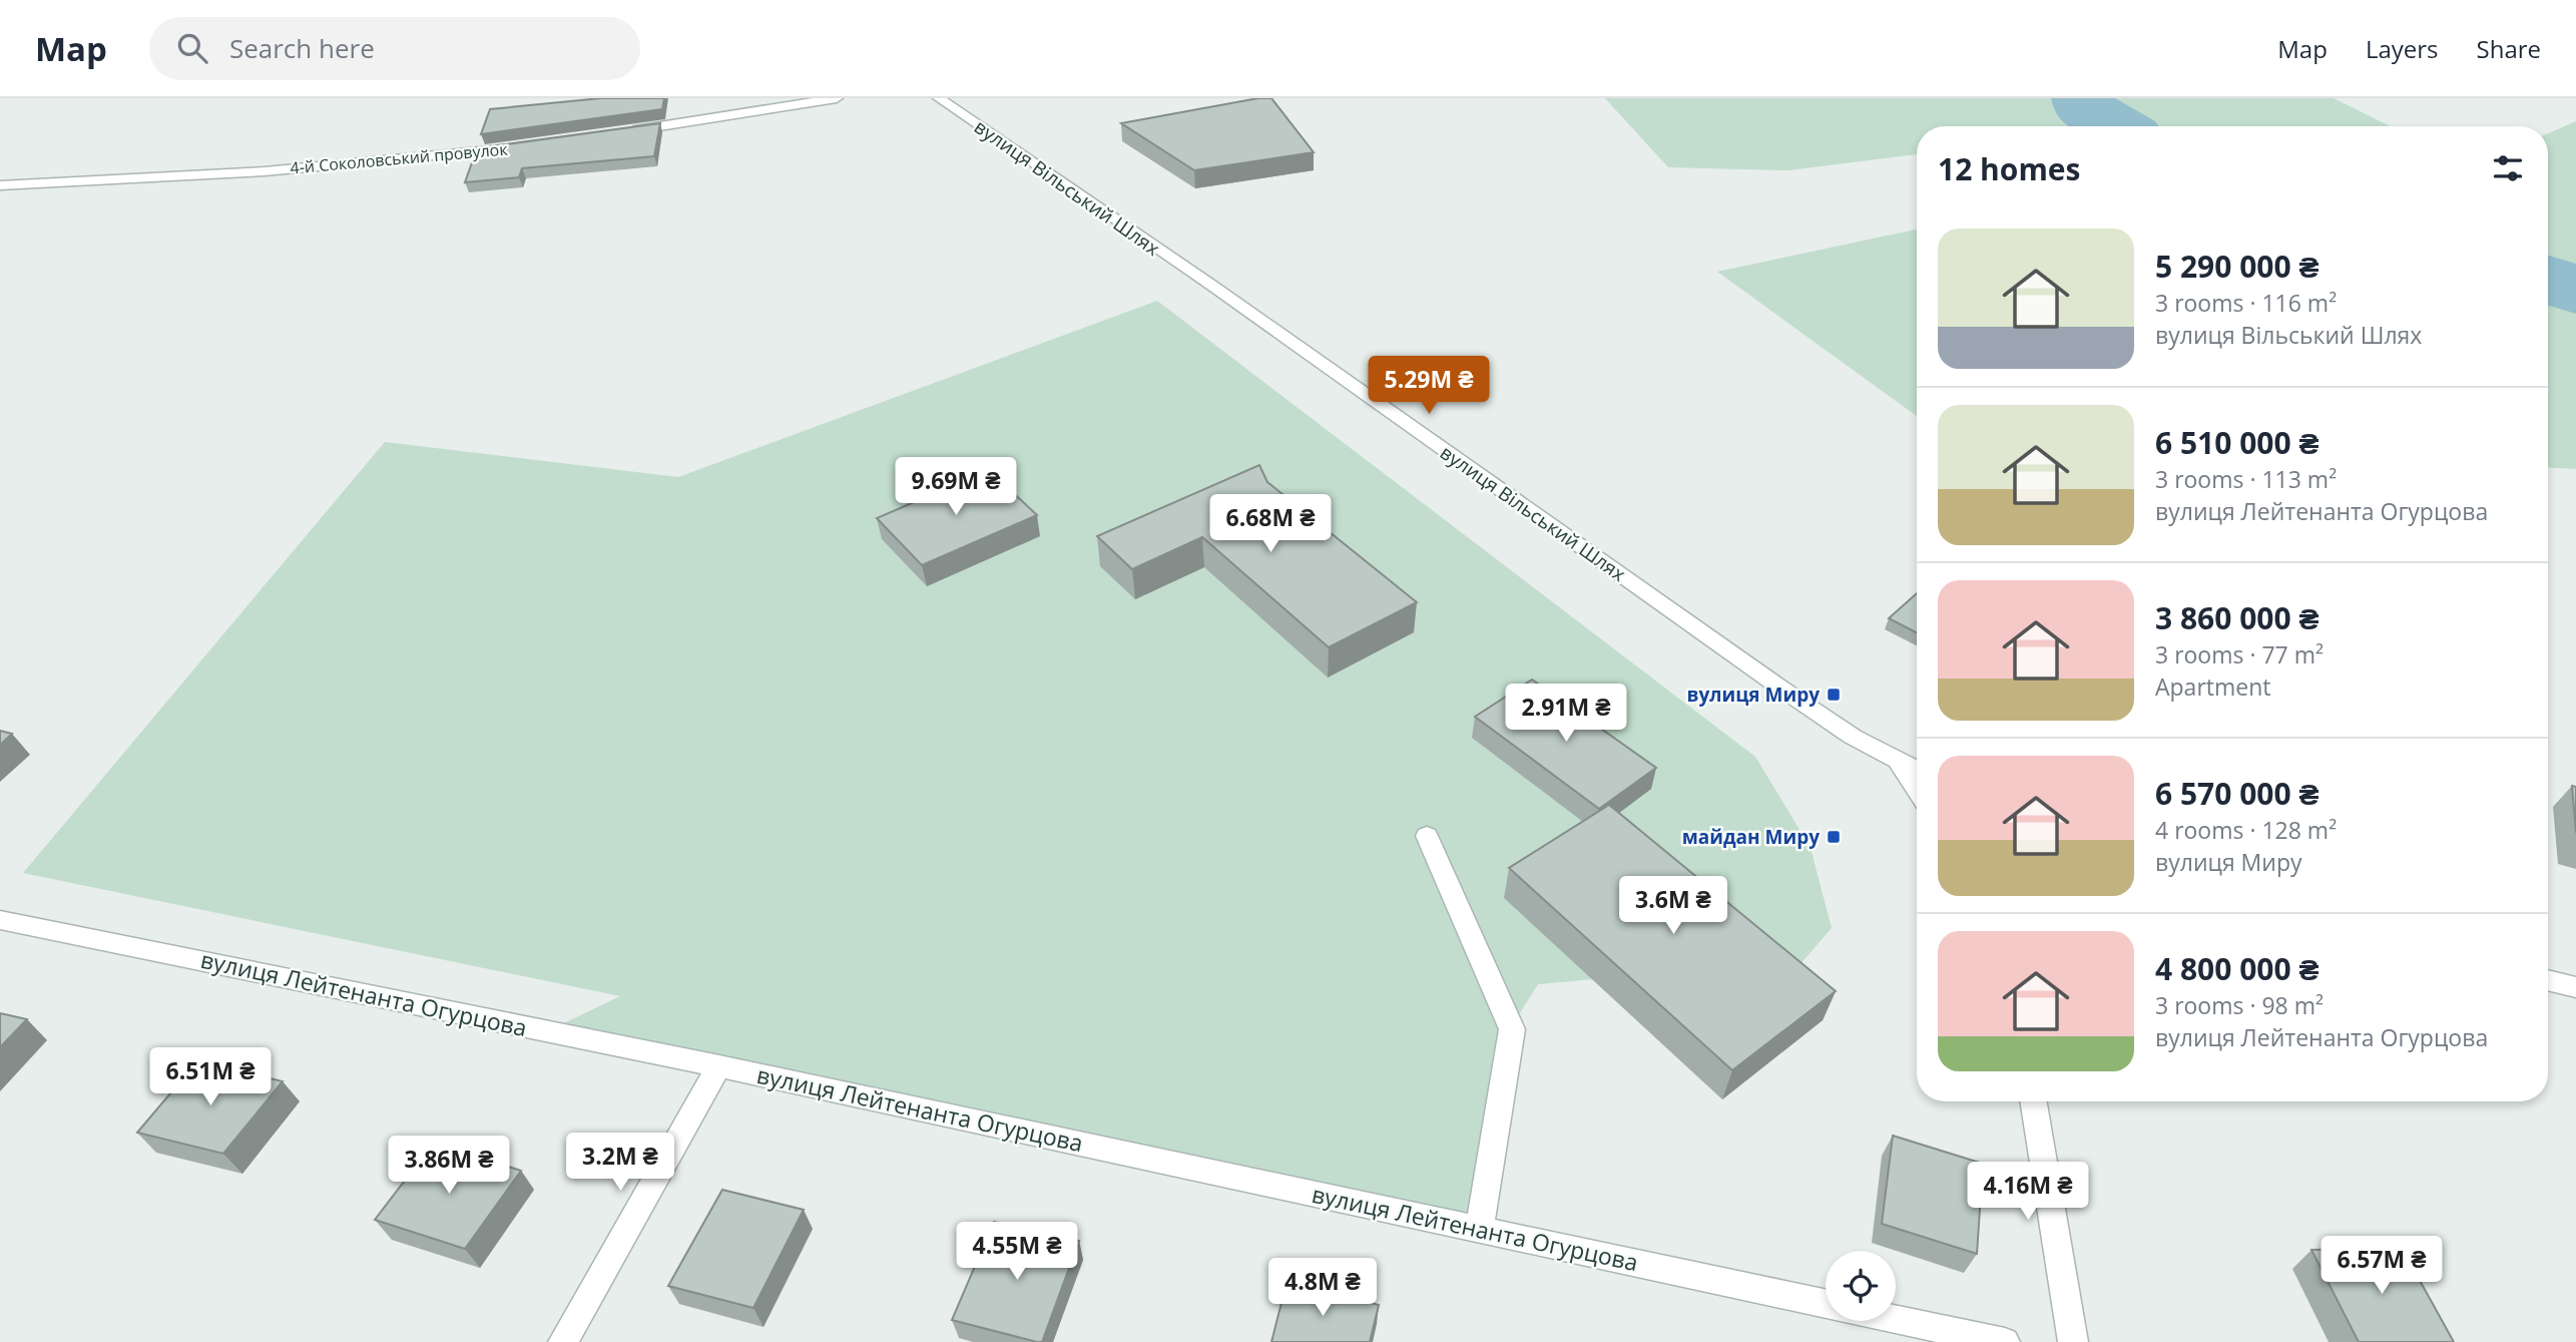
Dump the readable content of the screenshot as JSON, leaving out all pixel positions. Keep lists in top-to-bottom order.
{
  "streets": {
    "street": ["4-й Соколовський провулок", "вулиця Вільський Шлях", "вулиця Лейтенанта Огурцова"]
  },
  "places": {
    "transit": ["вулиця Миру", "майдан Миру"]
  },
  "page": {
    "header": "Map",
    "search": "Search here",
    "nav": ["Map", "Layers", "Share"],
    "heading": "12 homes",
    "list": [
      {
        "name": "5 290 000 ₴",
        "note": "3 rooms · 116 m² · вулиця Вільський Шлях"
      },
      {
        "name": "6 510 000 ₴",
        "note": "3 rooms · 113 m² · вулиця Лейтенанта Огурцова"
      },
      {
        "name": "3 860 000 ₴",
        "note": "3 rooms · 77 m² · Apartment"
      },
      {
        "name": "6 570 000 ₴",
        "note": "4 rooms · 128 m² · вулиця Миру"
      },
      {
        "name": "4 800 000 ₴",
        "note": "3 rooms · 98 m² · вулиця Лейтенанта Огурцова"
      }
    ],
    "price": [
      "5.29M ₴",
      "9.69M ₴",
      "6.68M ₴",
      "2.91M ₴",
      "3.6M ₴",
      "6.51M ₴",
      "3.2M ₴",
      "3.86M ₴",
      "4.16M ₴",
      "4.55M ₴",
      "6.57M ₴",
      "4.8M ₴"
    ]
  }
}
